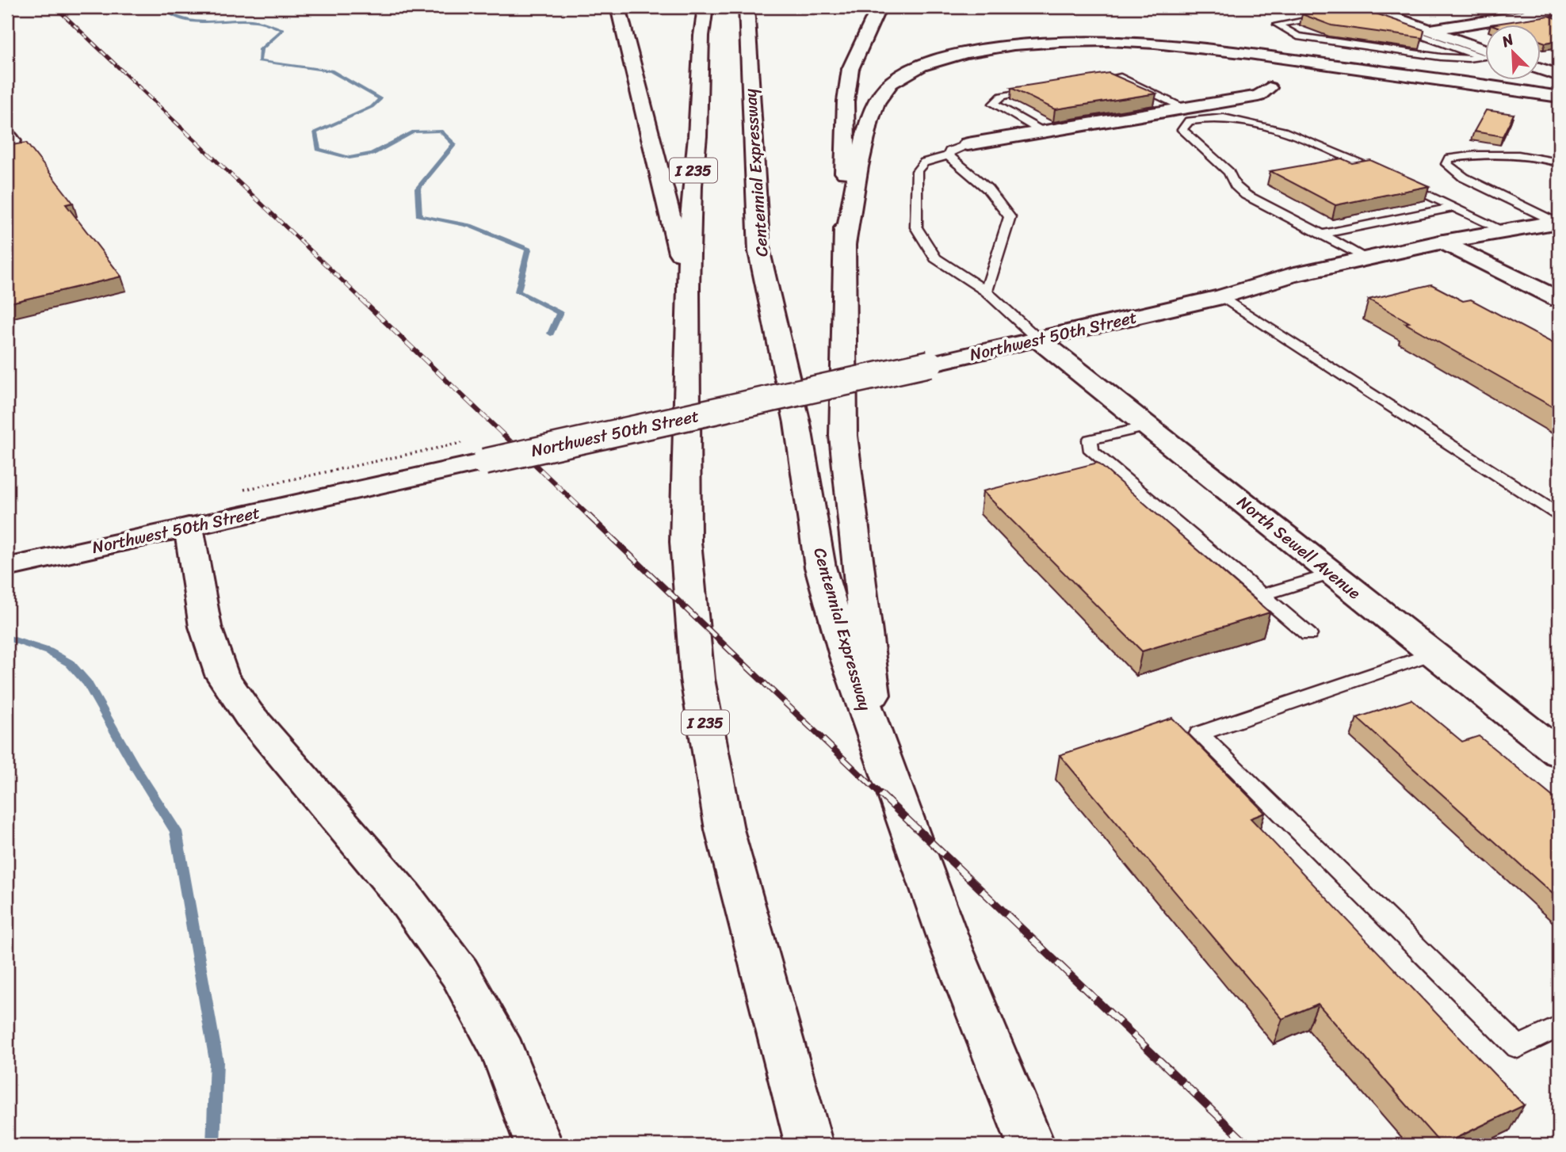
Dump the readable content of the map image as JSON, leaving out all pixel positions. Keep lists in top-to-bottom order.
{
  "streets": {
    "main road": [
      "I 235",
      "Centennial Expressway",
      "Northwest 50th Street",
      "North Sewell Avenue"
    ]
  },
  "crossings": [
    ["Northwest 50th Street", "North Sewell Avenue"]
  ],
  "north": "top left"
}
